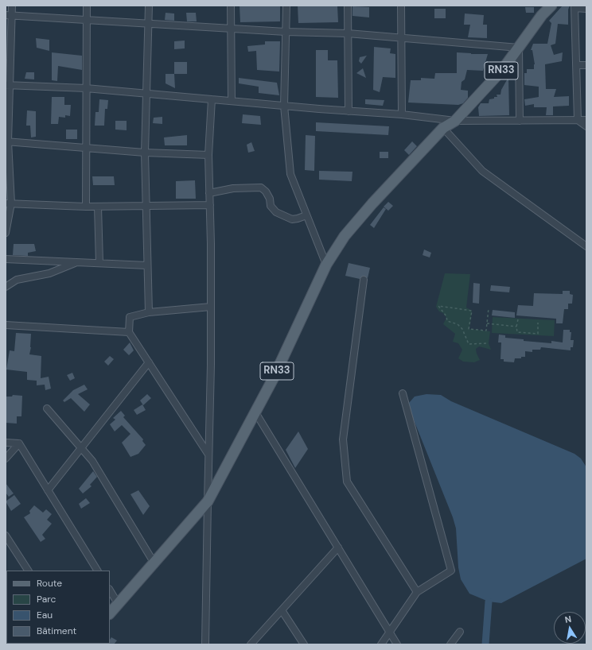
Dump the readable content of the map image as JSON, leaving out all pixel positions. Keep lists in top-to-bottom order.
{
  "streets": {
    "main road": ["RN33"]
  },
  "legend": [
    "Route",
    "Parc",
    "Eau",
    "Bâtiment"
  ],
  "north": "top"
}
